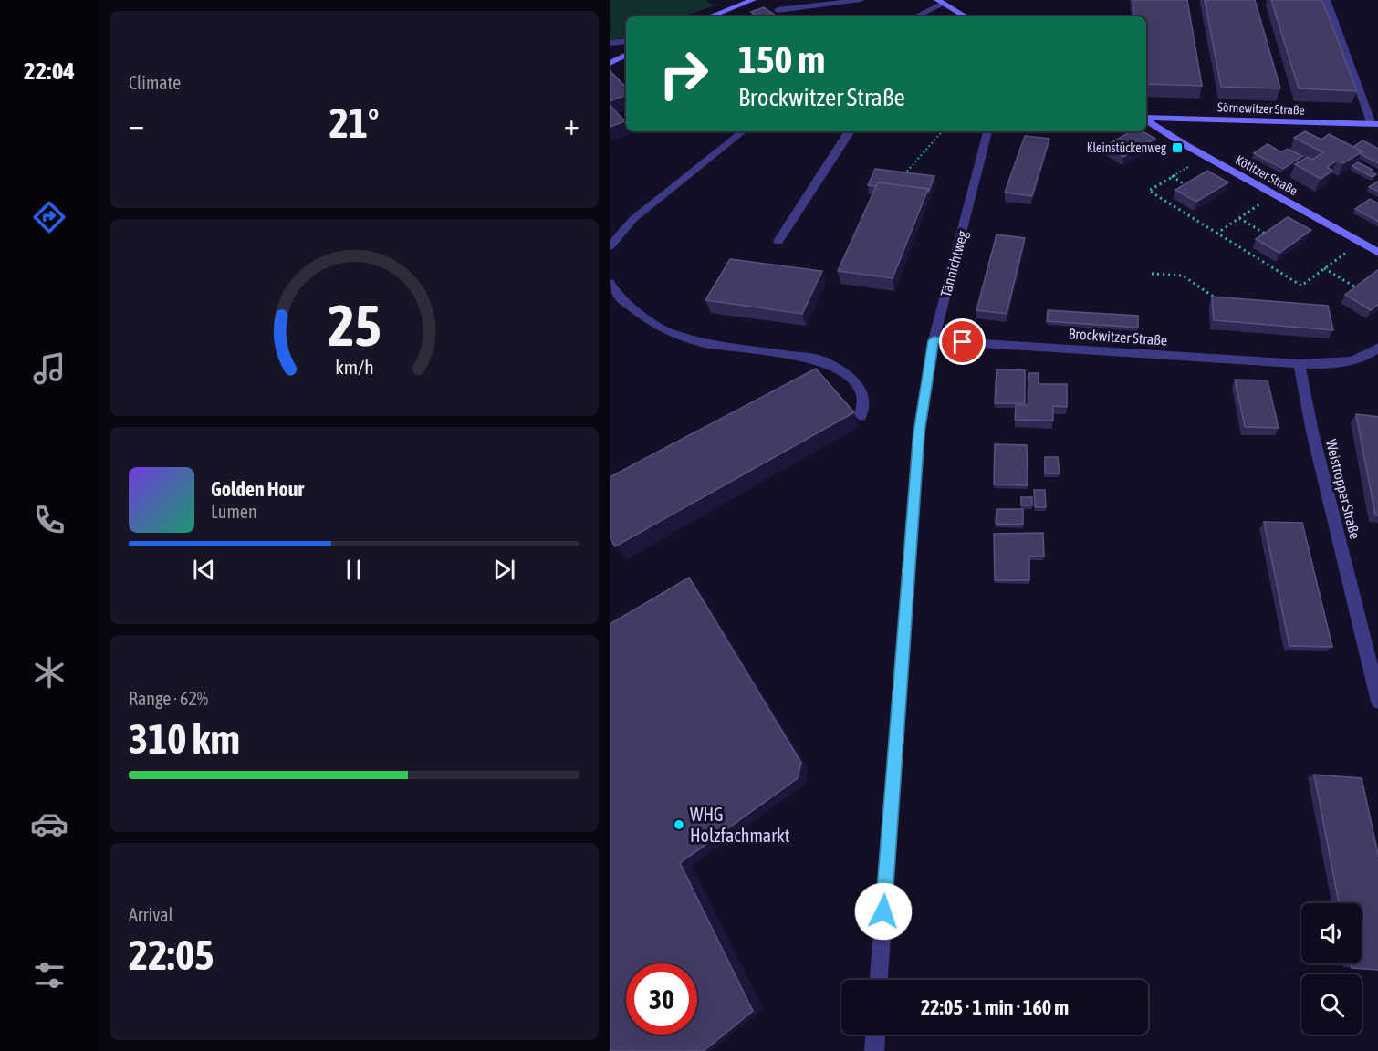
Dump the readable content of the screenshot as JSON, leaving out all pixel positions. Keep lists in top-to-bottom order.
{
  "streets": {
    "street": [
      "Sörnewitzer Straße",
      "Kötitzer Straße",
      "Tännichtweg",
      "Brockwitzer Straße",
      "Weistropper Straße"
    ]
  },
  "crossings": [
    ["Tännichtweg", "Brockwitzer Straße"],
    ["Brockwitzer Straße", "Weistropper Straße"]
  ],
  "places": {
    "transit": ["Kleinstückenweg"],
    "other": ["WHG Holzfachmarkt"]
  },
  "page": {
    "tabs": "22:04",
    "tile": [
      "Climate",
      ["Range · 62%", "310 km"],
      ["Arrival", "22:05"]
    ],
    "turn": ["150 m", "Brockwitzer Straße"],
    "heat": ["−", "21°", "+"],
    "song": ["Golden Hour", "Lumen"],
    "limit": "30",
    "trip": "22:05 · 1 min · 160 m",
    "gauge": ["25", "km/h"]
  }
}
